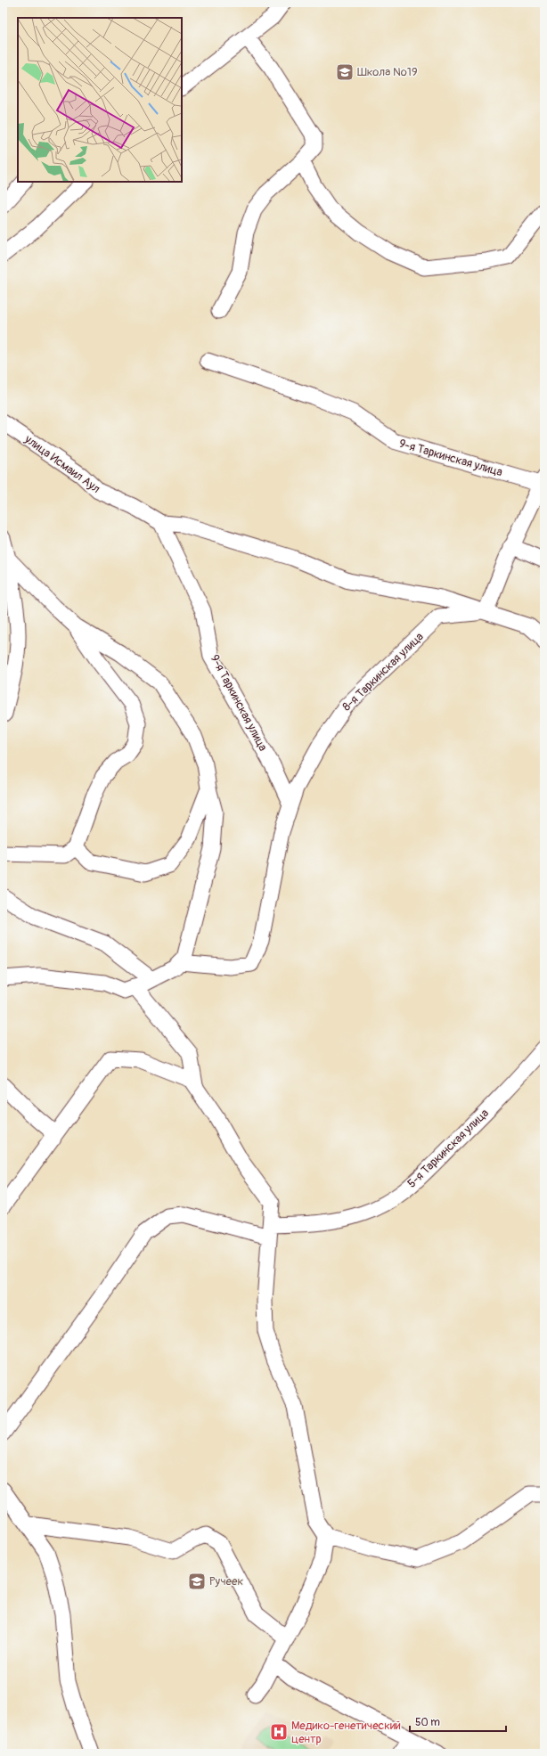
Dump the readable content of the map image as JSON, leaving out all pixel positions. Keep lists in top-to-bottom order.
{
  "streets": {
    "street": [
      "9-я Таркинская улица",
      "улица Исмаил Аул",
      "8-я Таркинская улица",
      "5-я Таркинская улица"
    ]
  },
  "crossings": [
    ["9-я Таркинская улица", "улица Исмаил Аул"],
    ["9-я Таркинская улица", "8-я Таркинская улица"]
  ],
  "places": {
    "school or university": ["Школа №19", "Ручеек"],
    "hospital": ["Медико-генетический центр"]
  },
  "scale_bar": "50 m"
}
